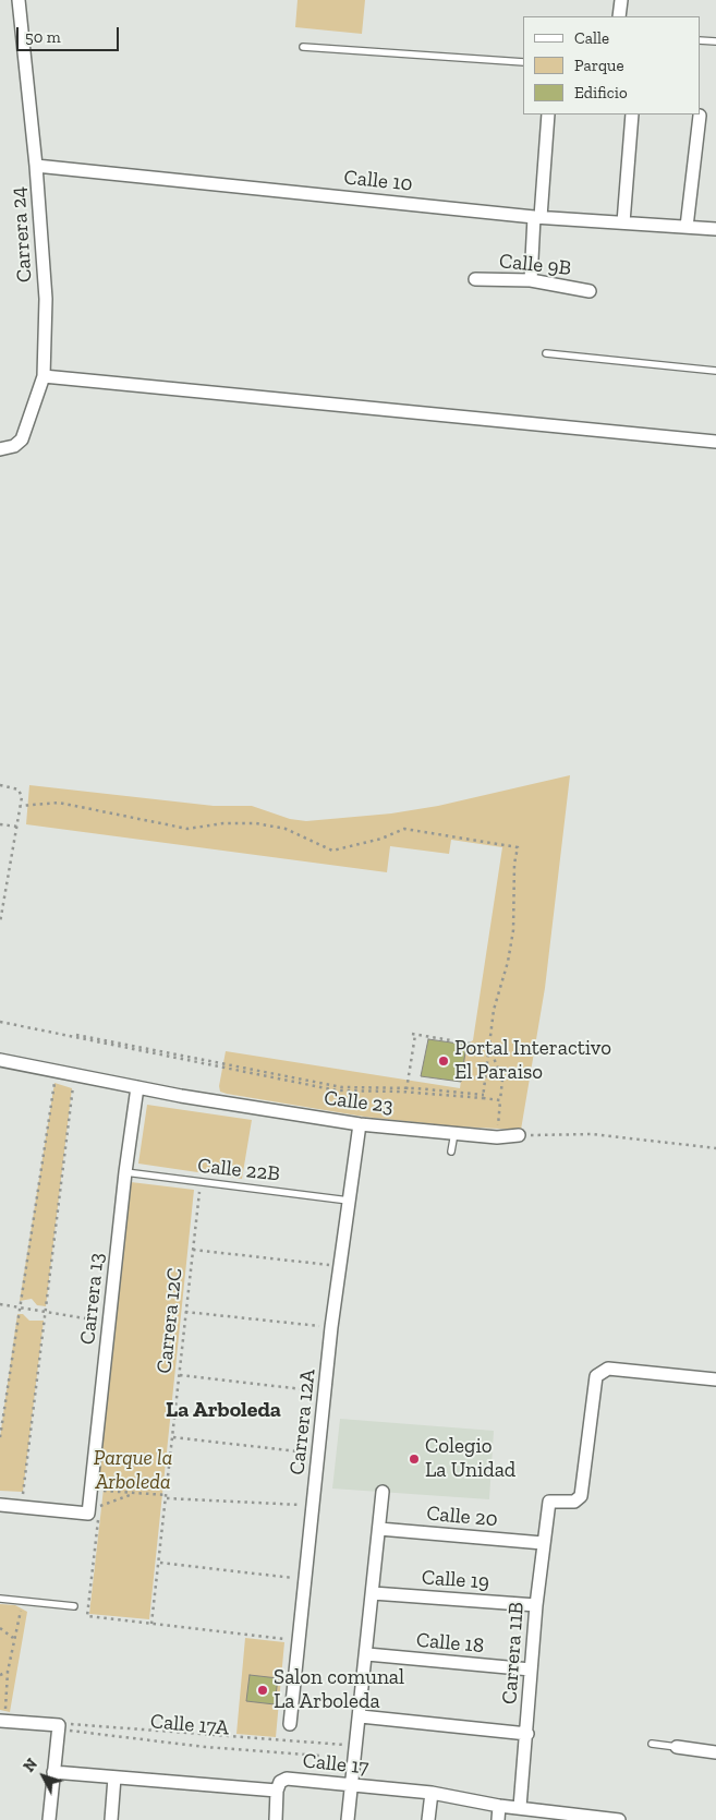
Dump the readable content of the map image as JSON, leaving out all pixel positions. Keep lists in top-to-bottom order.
{
  "streets": {
    "street": [
      "Calle 10",
      "Carrera 24",
      "Calle 9B",
      "Calle 23",
      "Carrera 13",
      "Carrera 12A",
      "Calle 20",
      "Calle 19",
      "Calle 18",
      "Carrera 11B",
      "Calle 17"
    ],
    "lane": ["Calle 22B"],
    "path": ["Carrera 12C", "Calle 17A"]
  },
  "crossings": [
    ["Calle 10", "Carrera 24"],
    ["Calle 23", "Carrera 13"],
    ["Calle 23", "Carrera 12A"],
    ["Calle 22B", "Carrera 13"],
    ["Calle 22B", "Carrera 12C"],
    ["Calle 22B", "Carrera 12A"],
    ["Calle 20", "Carrera 11B"],
    ["Calle 19", "Carrera 11B"],
    ["Calle 18", "Carrera 11B"],
    ["Carrera 11B", "Calle 17"]
  ],
  "districts": ["La Arboleda"],
  "parks": ["Parque la Arboleda"],
  "places": ["Portal Interactivo El Paraiso", "Colegio La Unidad", "Salon comunal La Arboleda"],
  "legend": ["Calle", "Parque", "Edificio"],
  "scale_bar": "50 m",
  "north": "top left"
}
